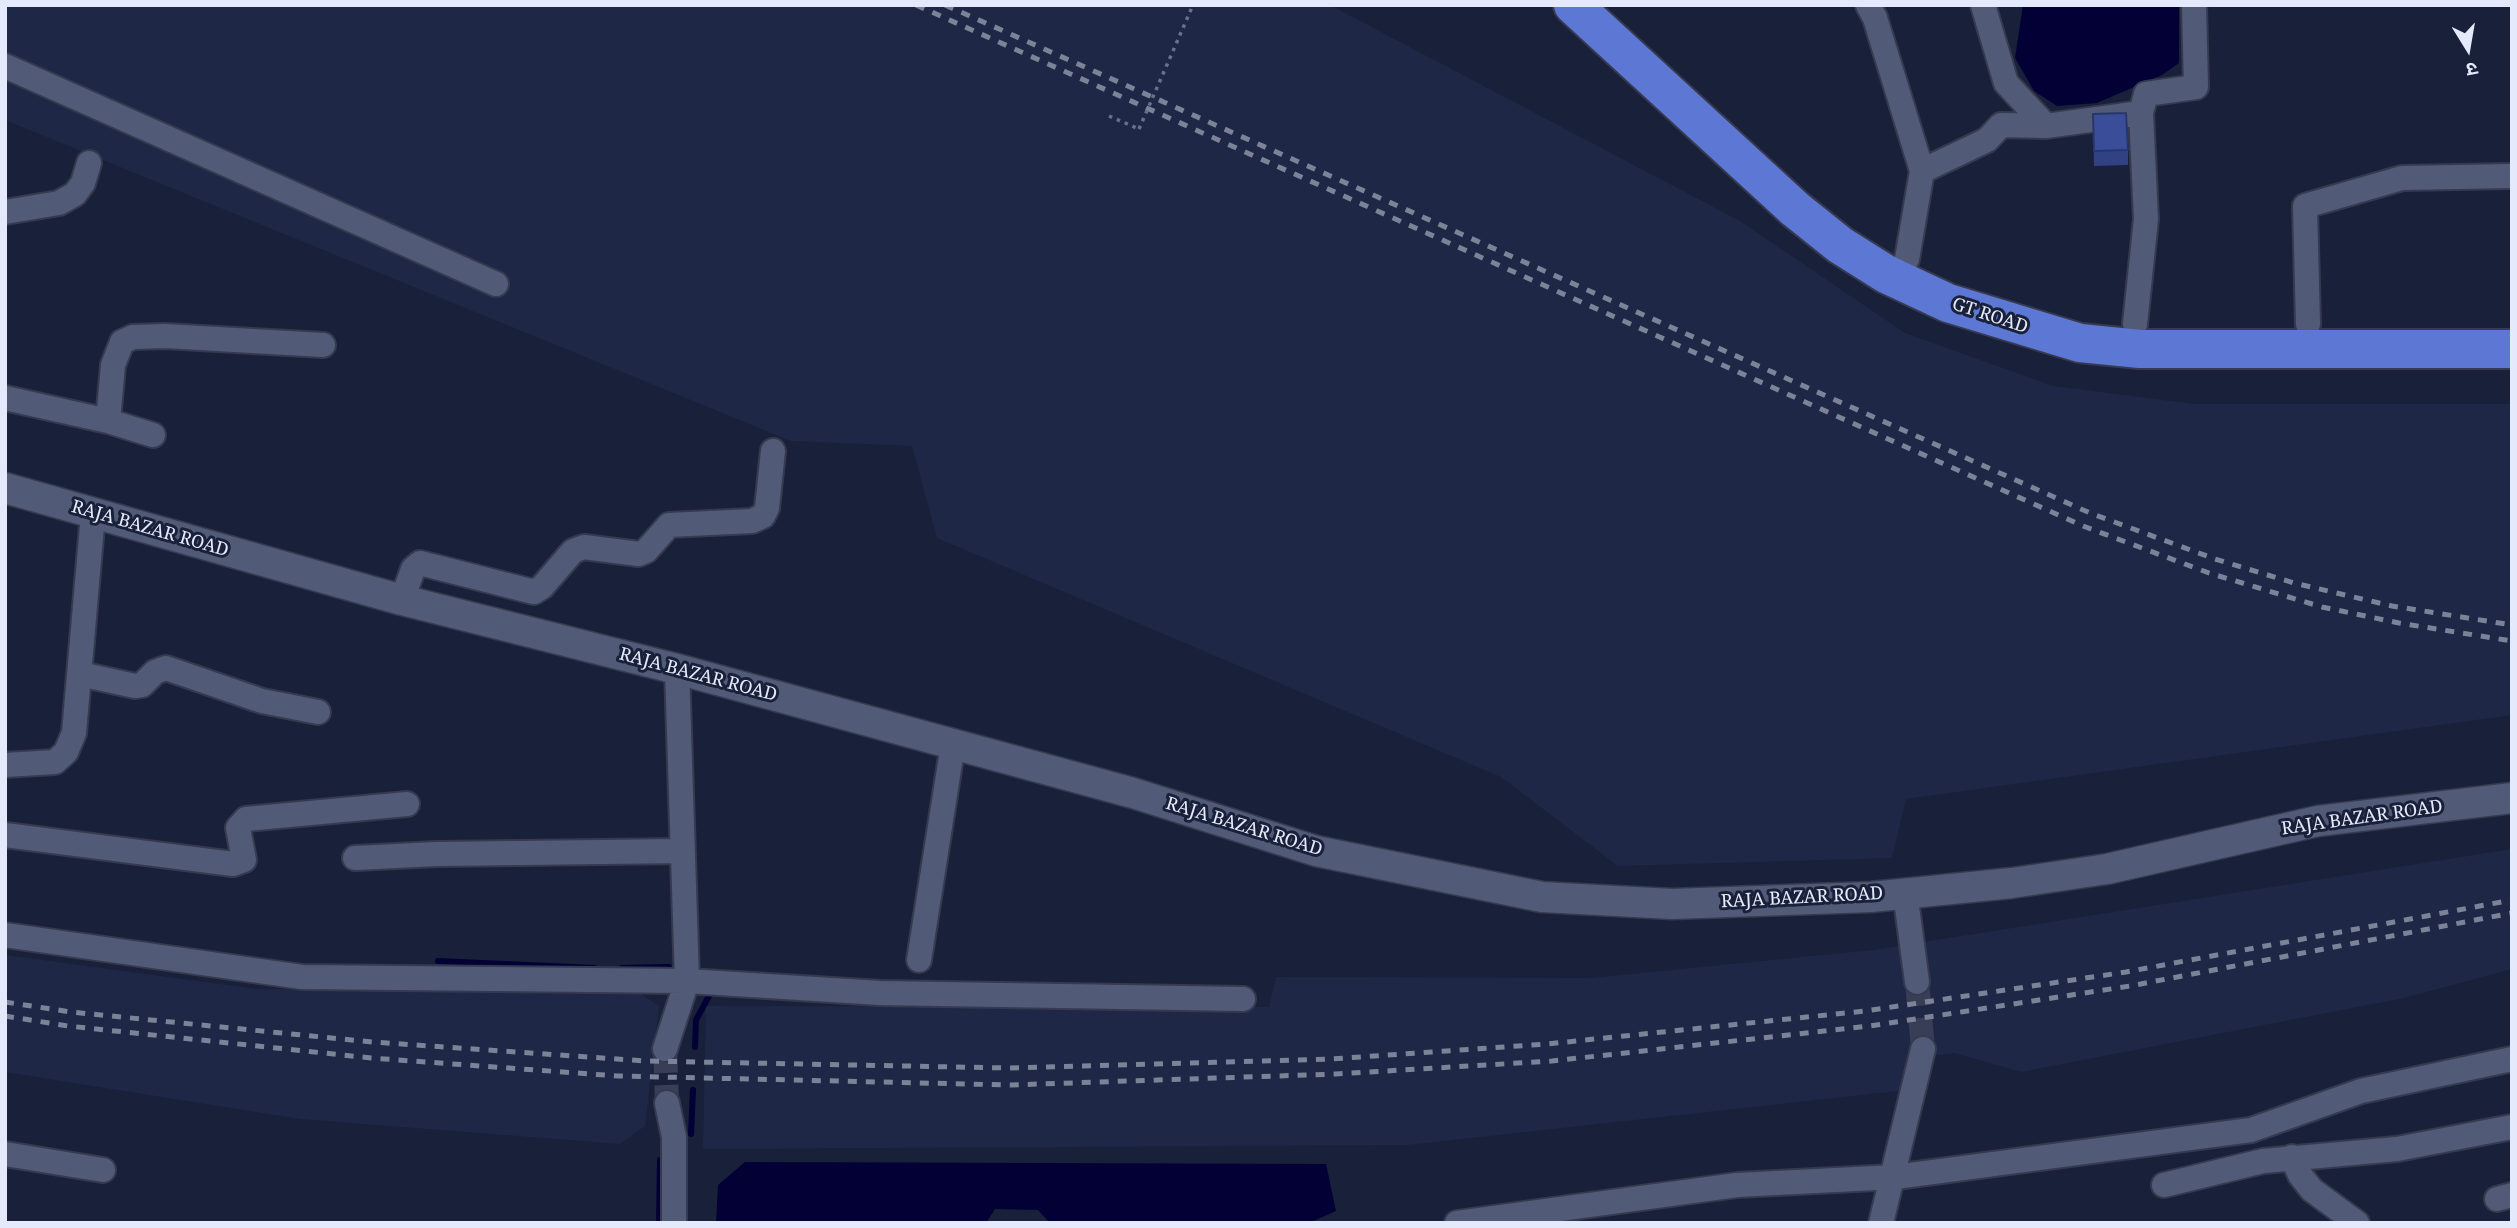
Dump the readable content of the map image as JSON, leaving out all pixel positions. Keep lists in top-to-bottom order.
{
  "streets": {
    "highway": ["GT ROAD"],
    "street": ["RAJA BAZAR ROAD"]
  },
  "north": "bottom"
}
